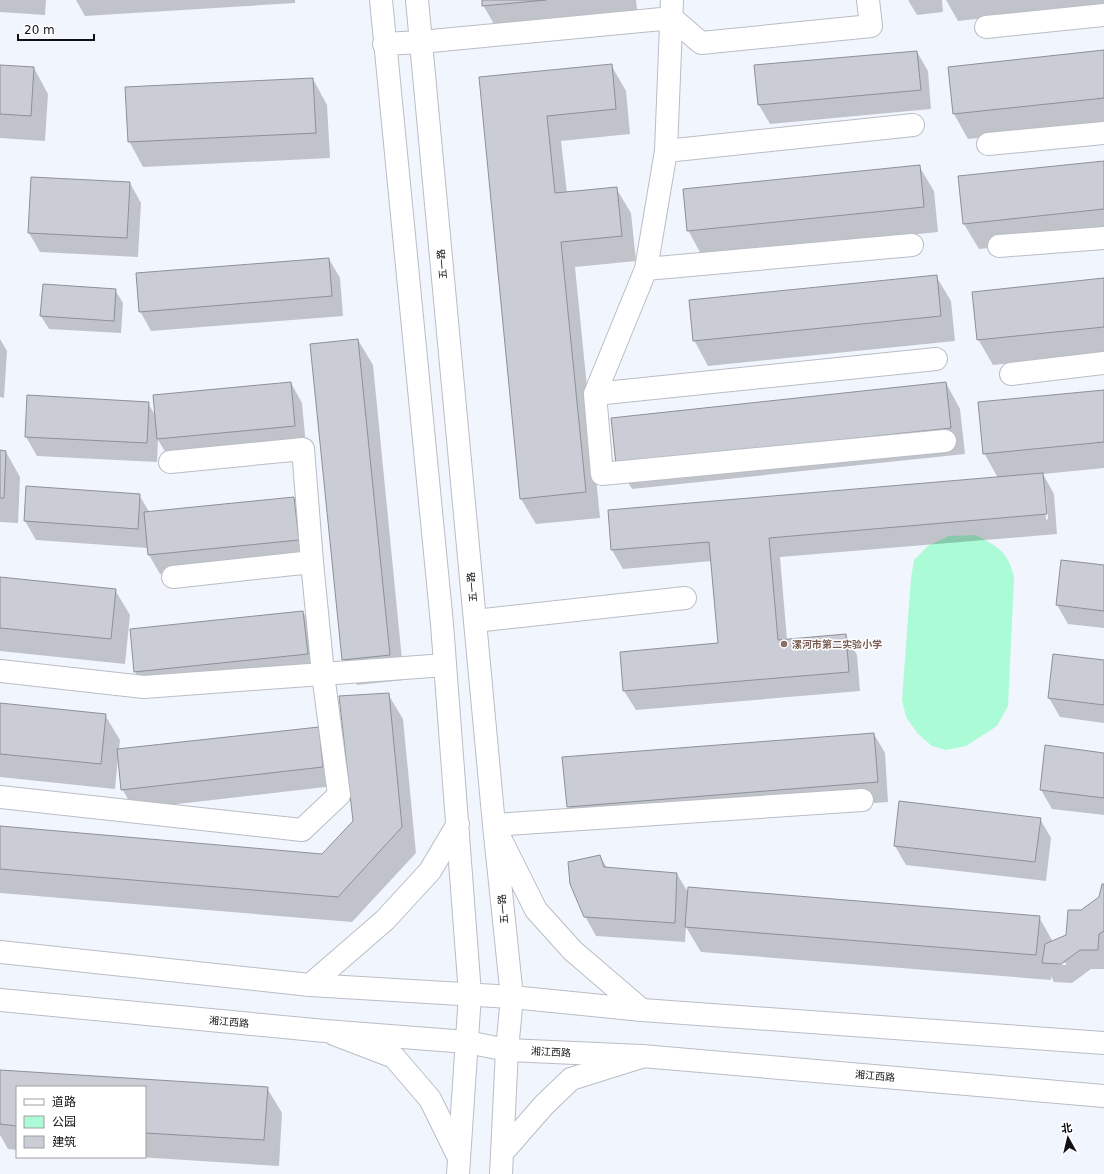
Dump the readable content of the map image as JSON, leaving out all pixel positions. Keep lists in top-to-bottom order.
{
  "streets": {
    "street": ["五一路", "湘江西路"]
  },
  "crossings": [
    ["五一路", "湘江西路"]
  ],
  "places": ["漯河市第二实验小学"],
  "legend": ["道路", "公园", "建筑"],
  "scale_bar": "20 m",
  "north": "top"
}
